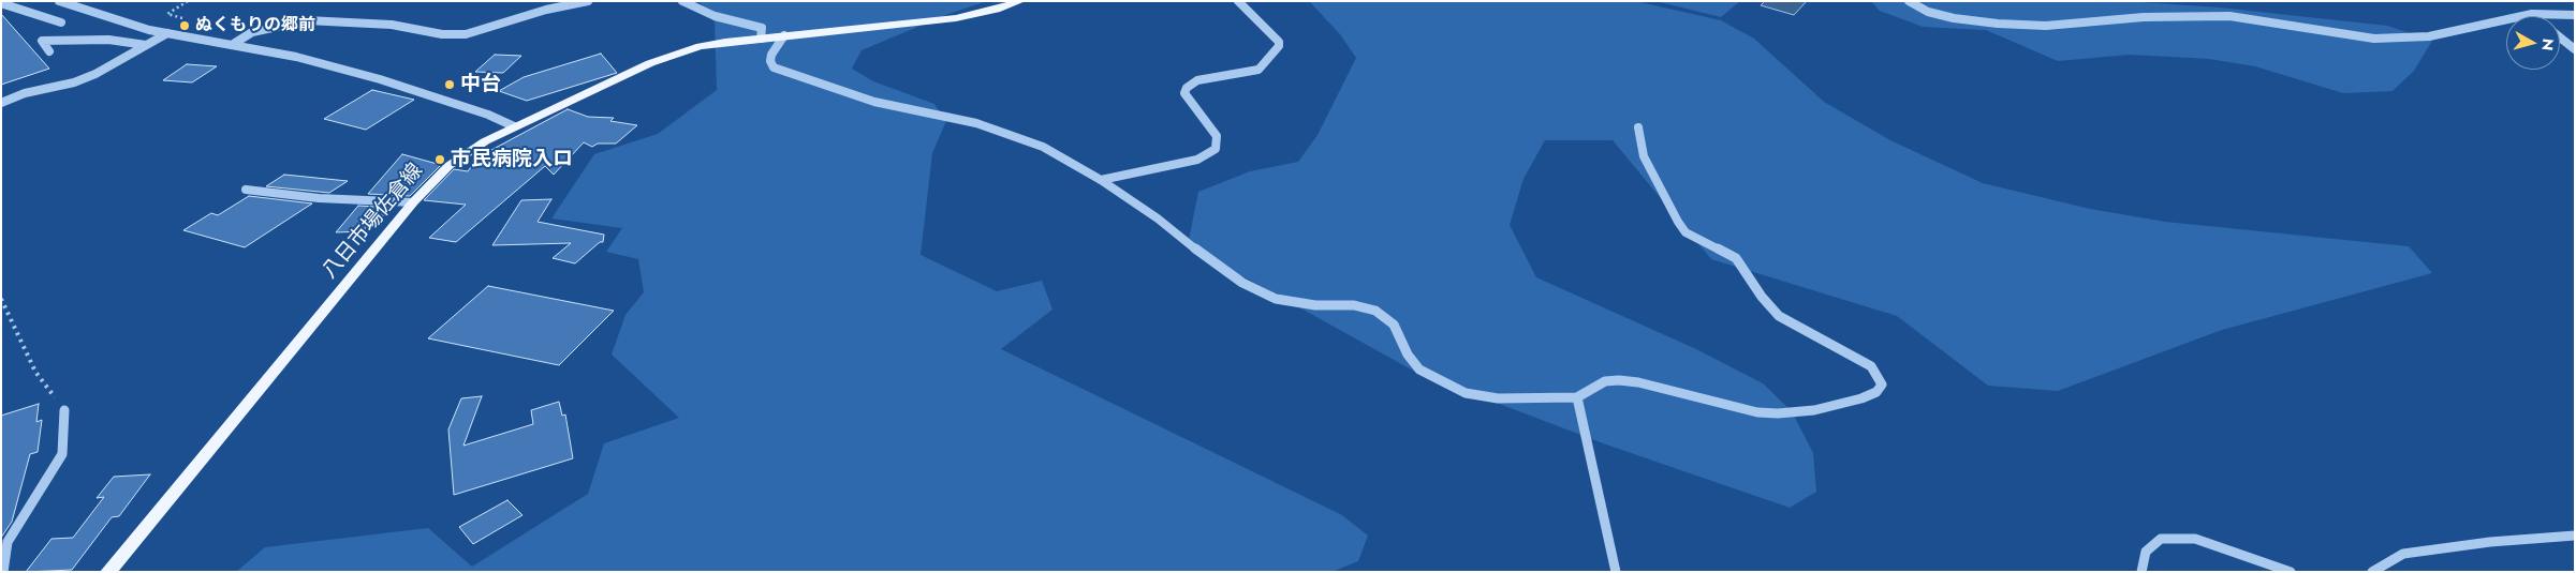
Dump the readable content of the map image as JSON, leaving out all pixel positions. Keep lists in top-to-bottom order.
{
  "streets": {
    "main road": ["八日市場佐倉線"]
  },
  "places": ["ぬくもりの郷前", "中台", "市民病院入ロ"],
  "north": "right"
}
